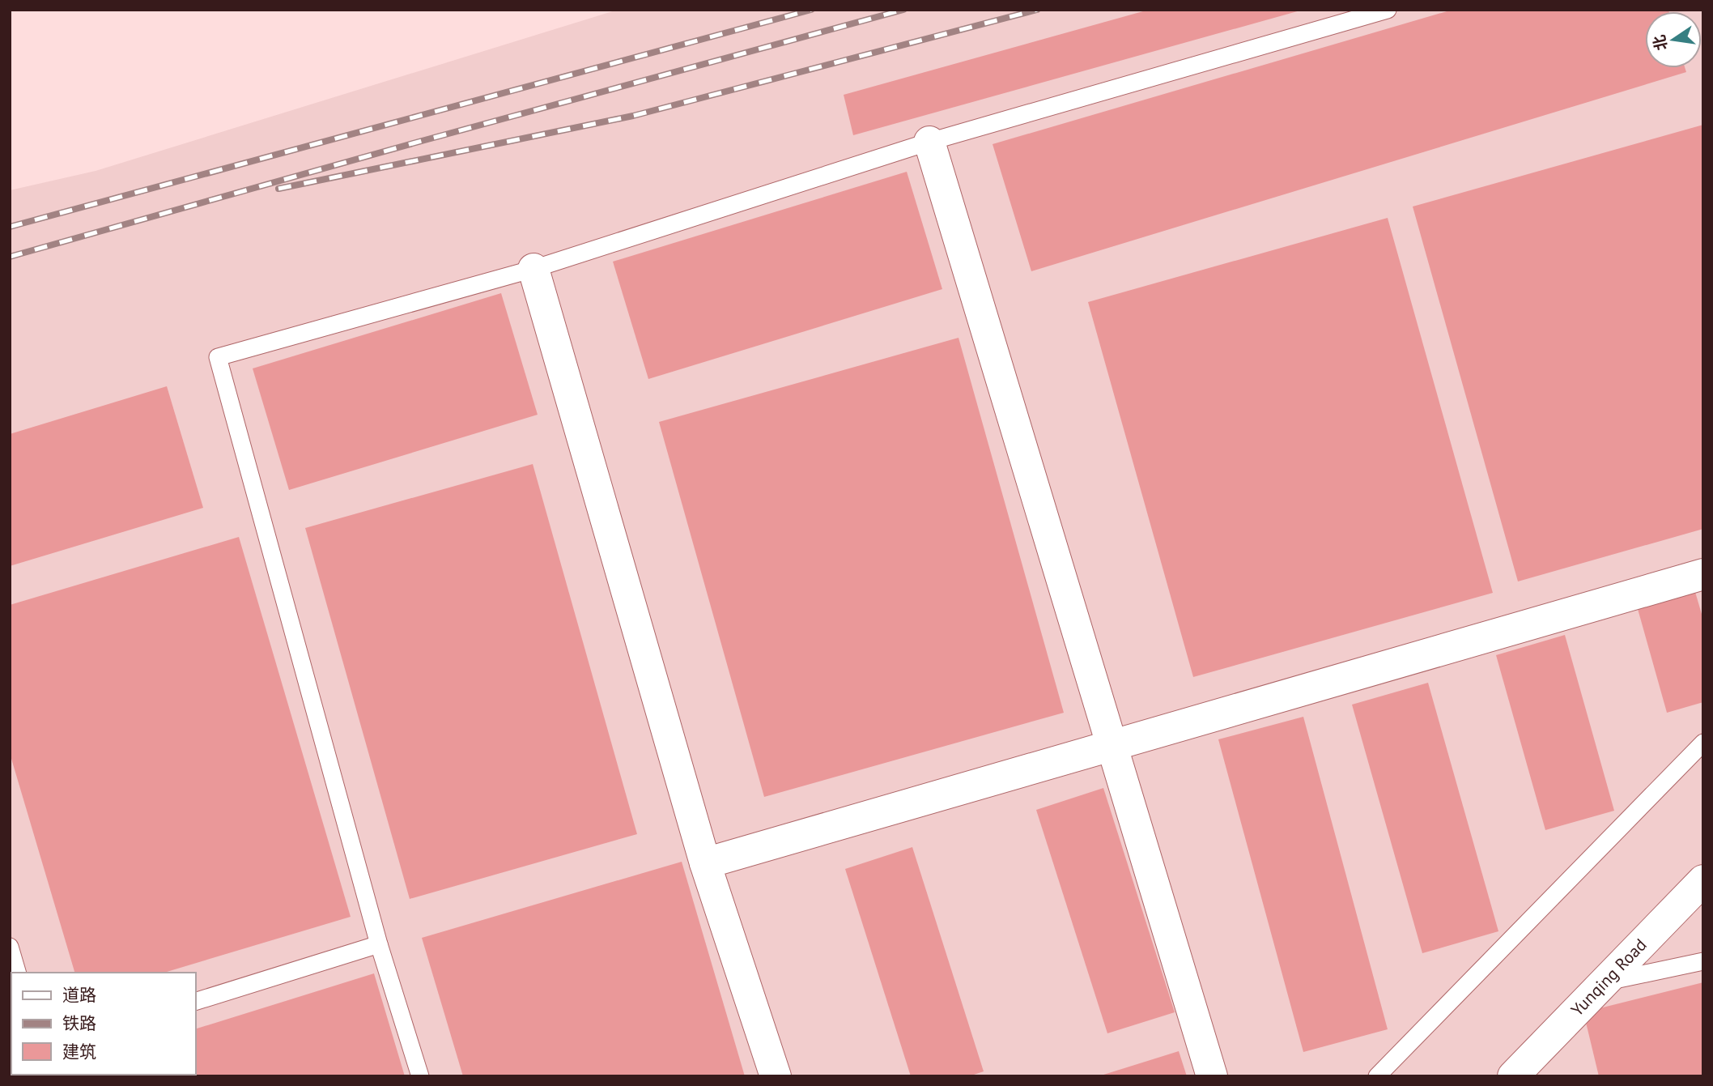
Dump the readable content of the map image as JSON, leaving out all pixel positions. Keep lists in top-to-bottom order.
{
  "streets": {
    "street": ["Yunqing Road"]
  },
  "legend": ["道路", "铁路", "建筑"],
  "north": "left"
}
